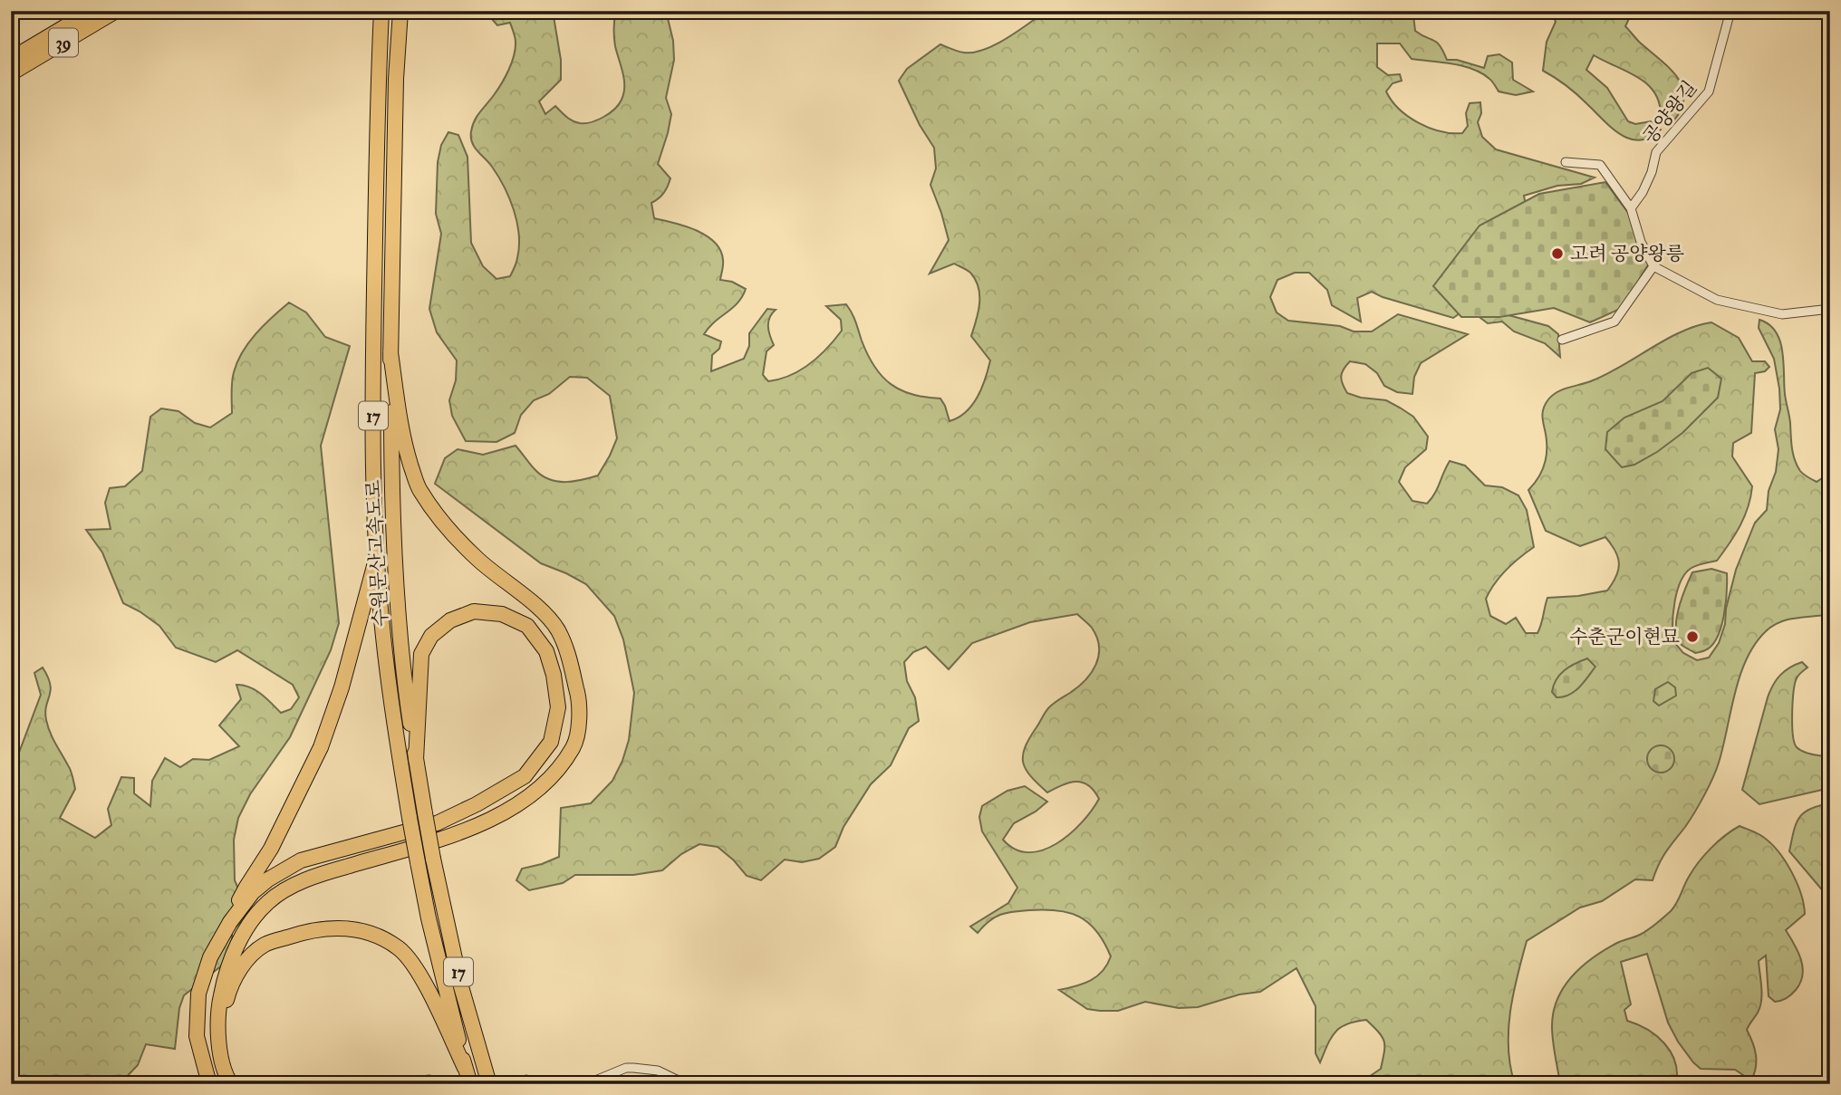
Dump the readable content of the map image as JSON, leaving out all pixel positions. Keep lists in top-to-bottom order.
{
  "streets": {
    "highway": ["39", "17", "수원문산고속도로"],
    "street": ["공양왕길"]
  },
  "places": ["고려 공양왕릉", "수춘군이현묘"]
}
